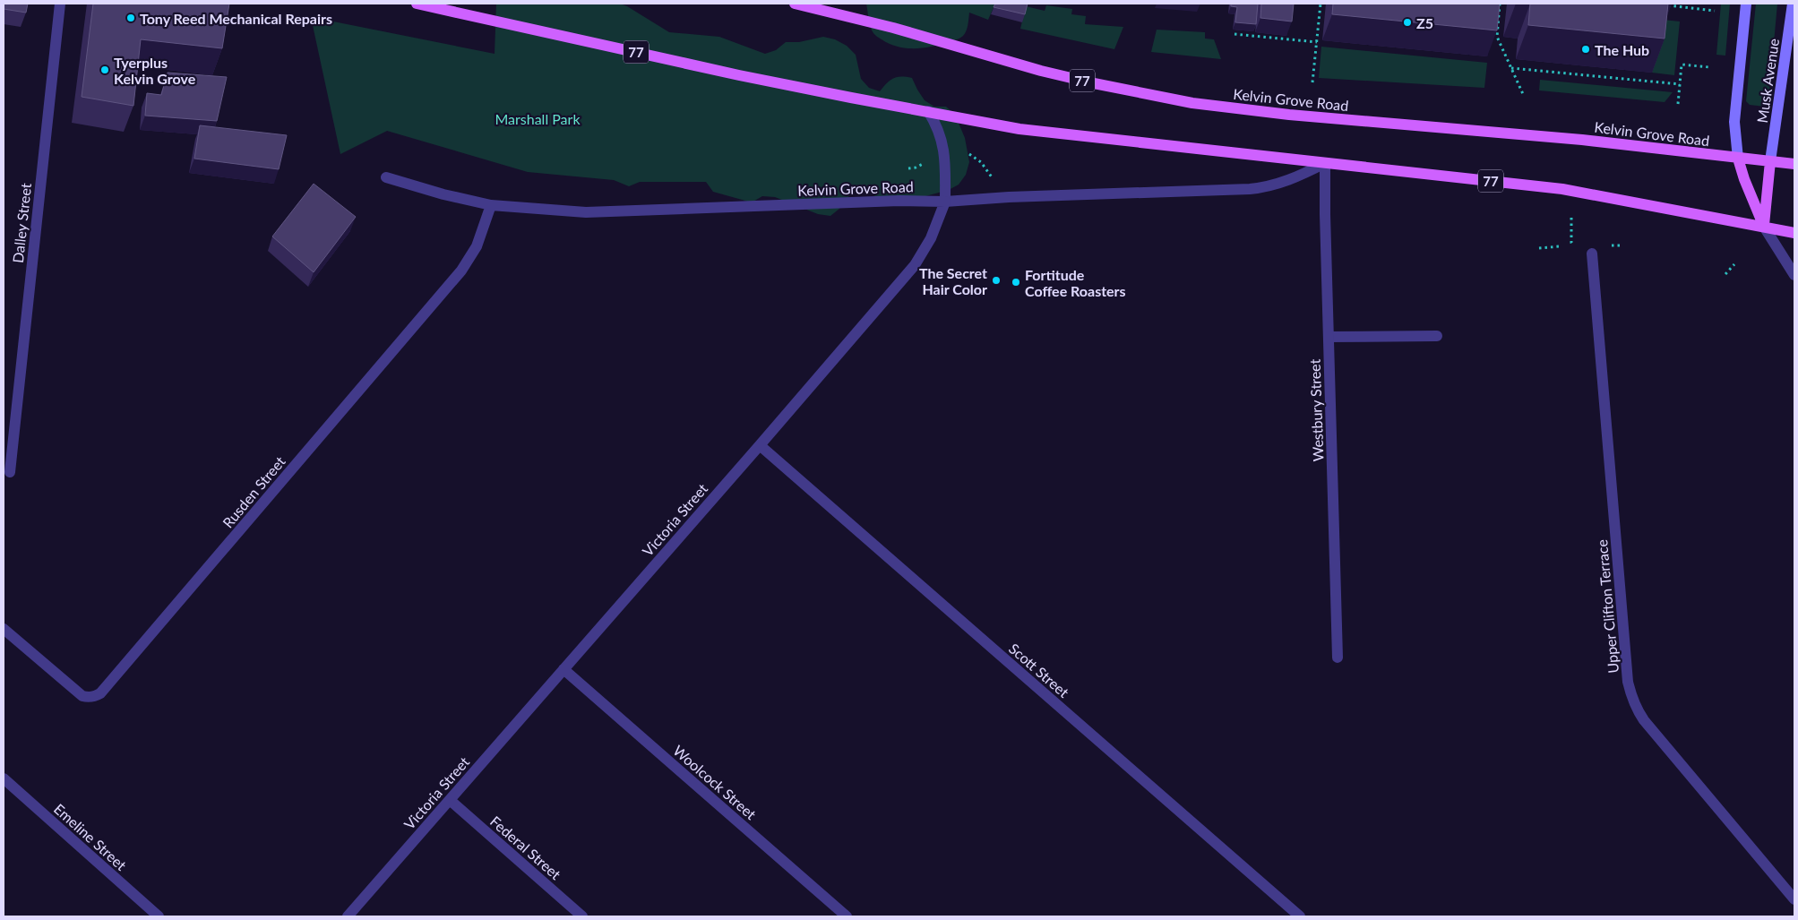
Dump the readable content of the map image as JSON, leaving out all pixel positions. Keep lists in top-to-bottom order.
{
  "streets": {
    "main road": ["77", "Kelvin Grove Road"],
    "street": [
      "Musk Avenue",
      "Dalley Street",
      "Westbury Street",
      "Rusden Street",
      "Victoria Street",
      "Upper Clifton Terrace",
      "Scott Street",
      "Woolcock Street",
      "Emeline Street",
      "Federal Street"
    ]
  },
  "crossings": [
    ["77", "Kelvin Grove Road"],
    ["77", "Westbury Street"],
    ["77", "Victoria Street"],
    ["Musk Avenue", "Kelvin Grove Road"],
    ["Kelvin Grove Road", "Westbury Street"],
    ["Kelvin Grove Road", "Rusden Street"],
    ["Kelvin Grove Road", "Victoria Street"],
    ["Victoria Street", "Scott Street"],
    ["Victoria Street", "Woolcock Street"],
    ["Victoria Street", "Federal Street"]
  ],
  "parks": ["Marshall Park"],
  "places": [
    "Tony Reed Mechanical Repairs",
    "Z5",
    "The Hub",
    "Tyerplus Kelvin Grove",
    "The Secret Hair Color",
    "Fortitude Coffee Roasters"
  ]
}
